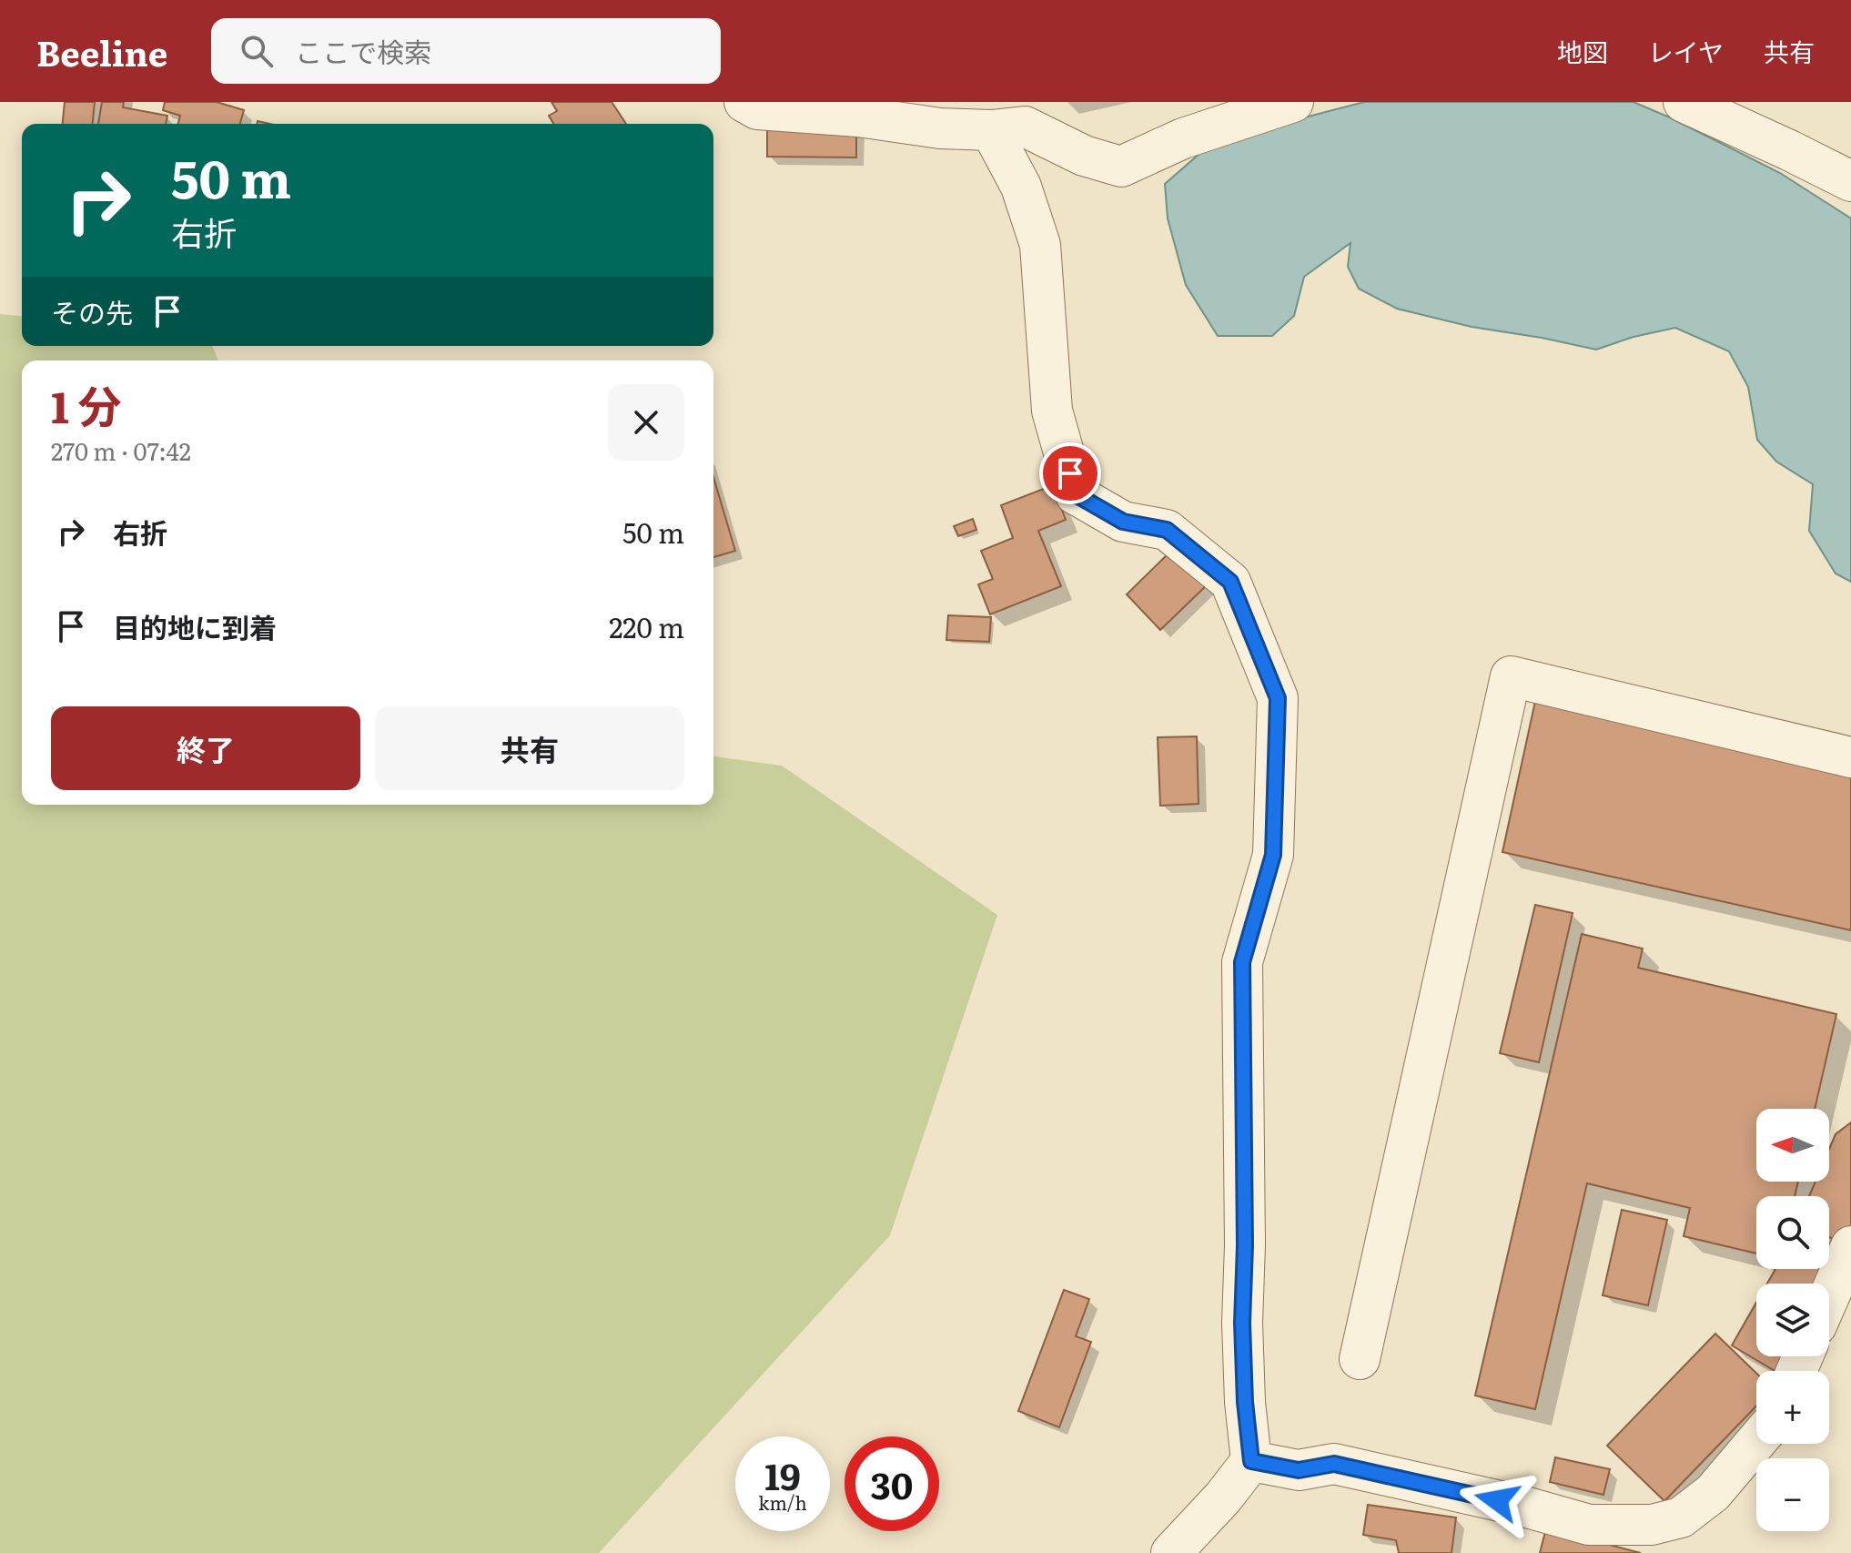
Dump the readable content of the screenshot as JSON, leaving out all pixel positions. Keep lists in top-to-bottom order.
{
  "north": "left",
  "page": {
    "header": "Beeline",
    "search": "ここで検索",
    "nav": ["地図", "レイヤ", "共有"],
    "turn": ["50 m", "右折"],
    "then": "その先",
    "heading": ["1 分", "270 m · 07:42"],
    "list": [
      {
        "name": "右折",
        "value": "50 m"
      },
      {
        "name": "目的地に到着",
        "value": "220 m"
      }
    ],
    "buttons": ["終了", "共有"],
    "map_buttons": ["+", "−"],
    "speed": "19 km/h",
    "limit": "30"
  }
}
